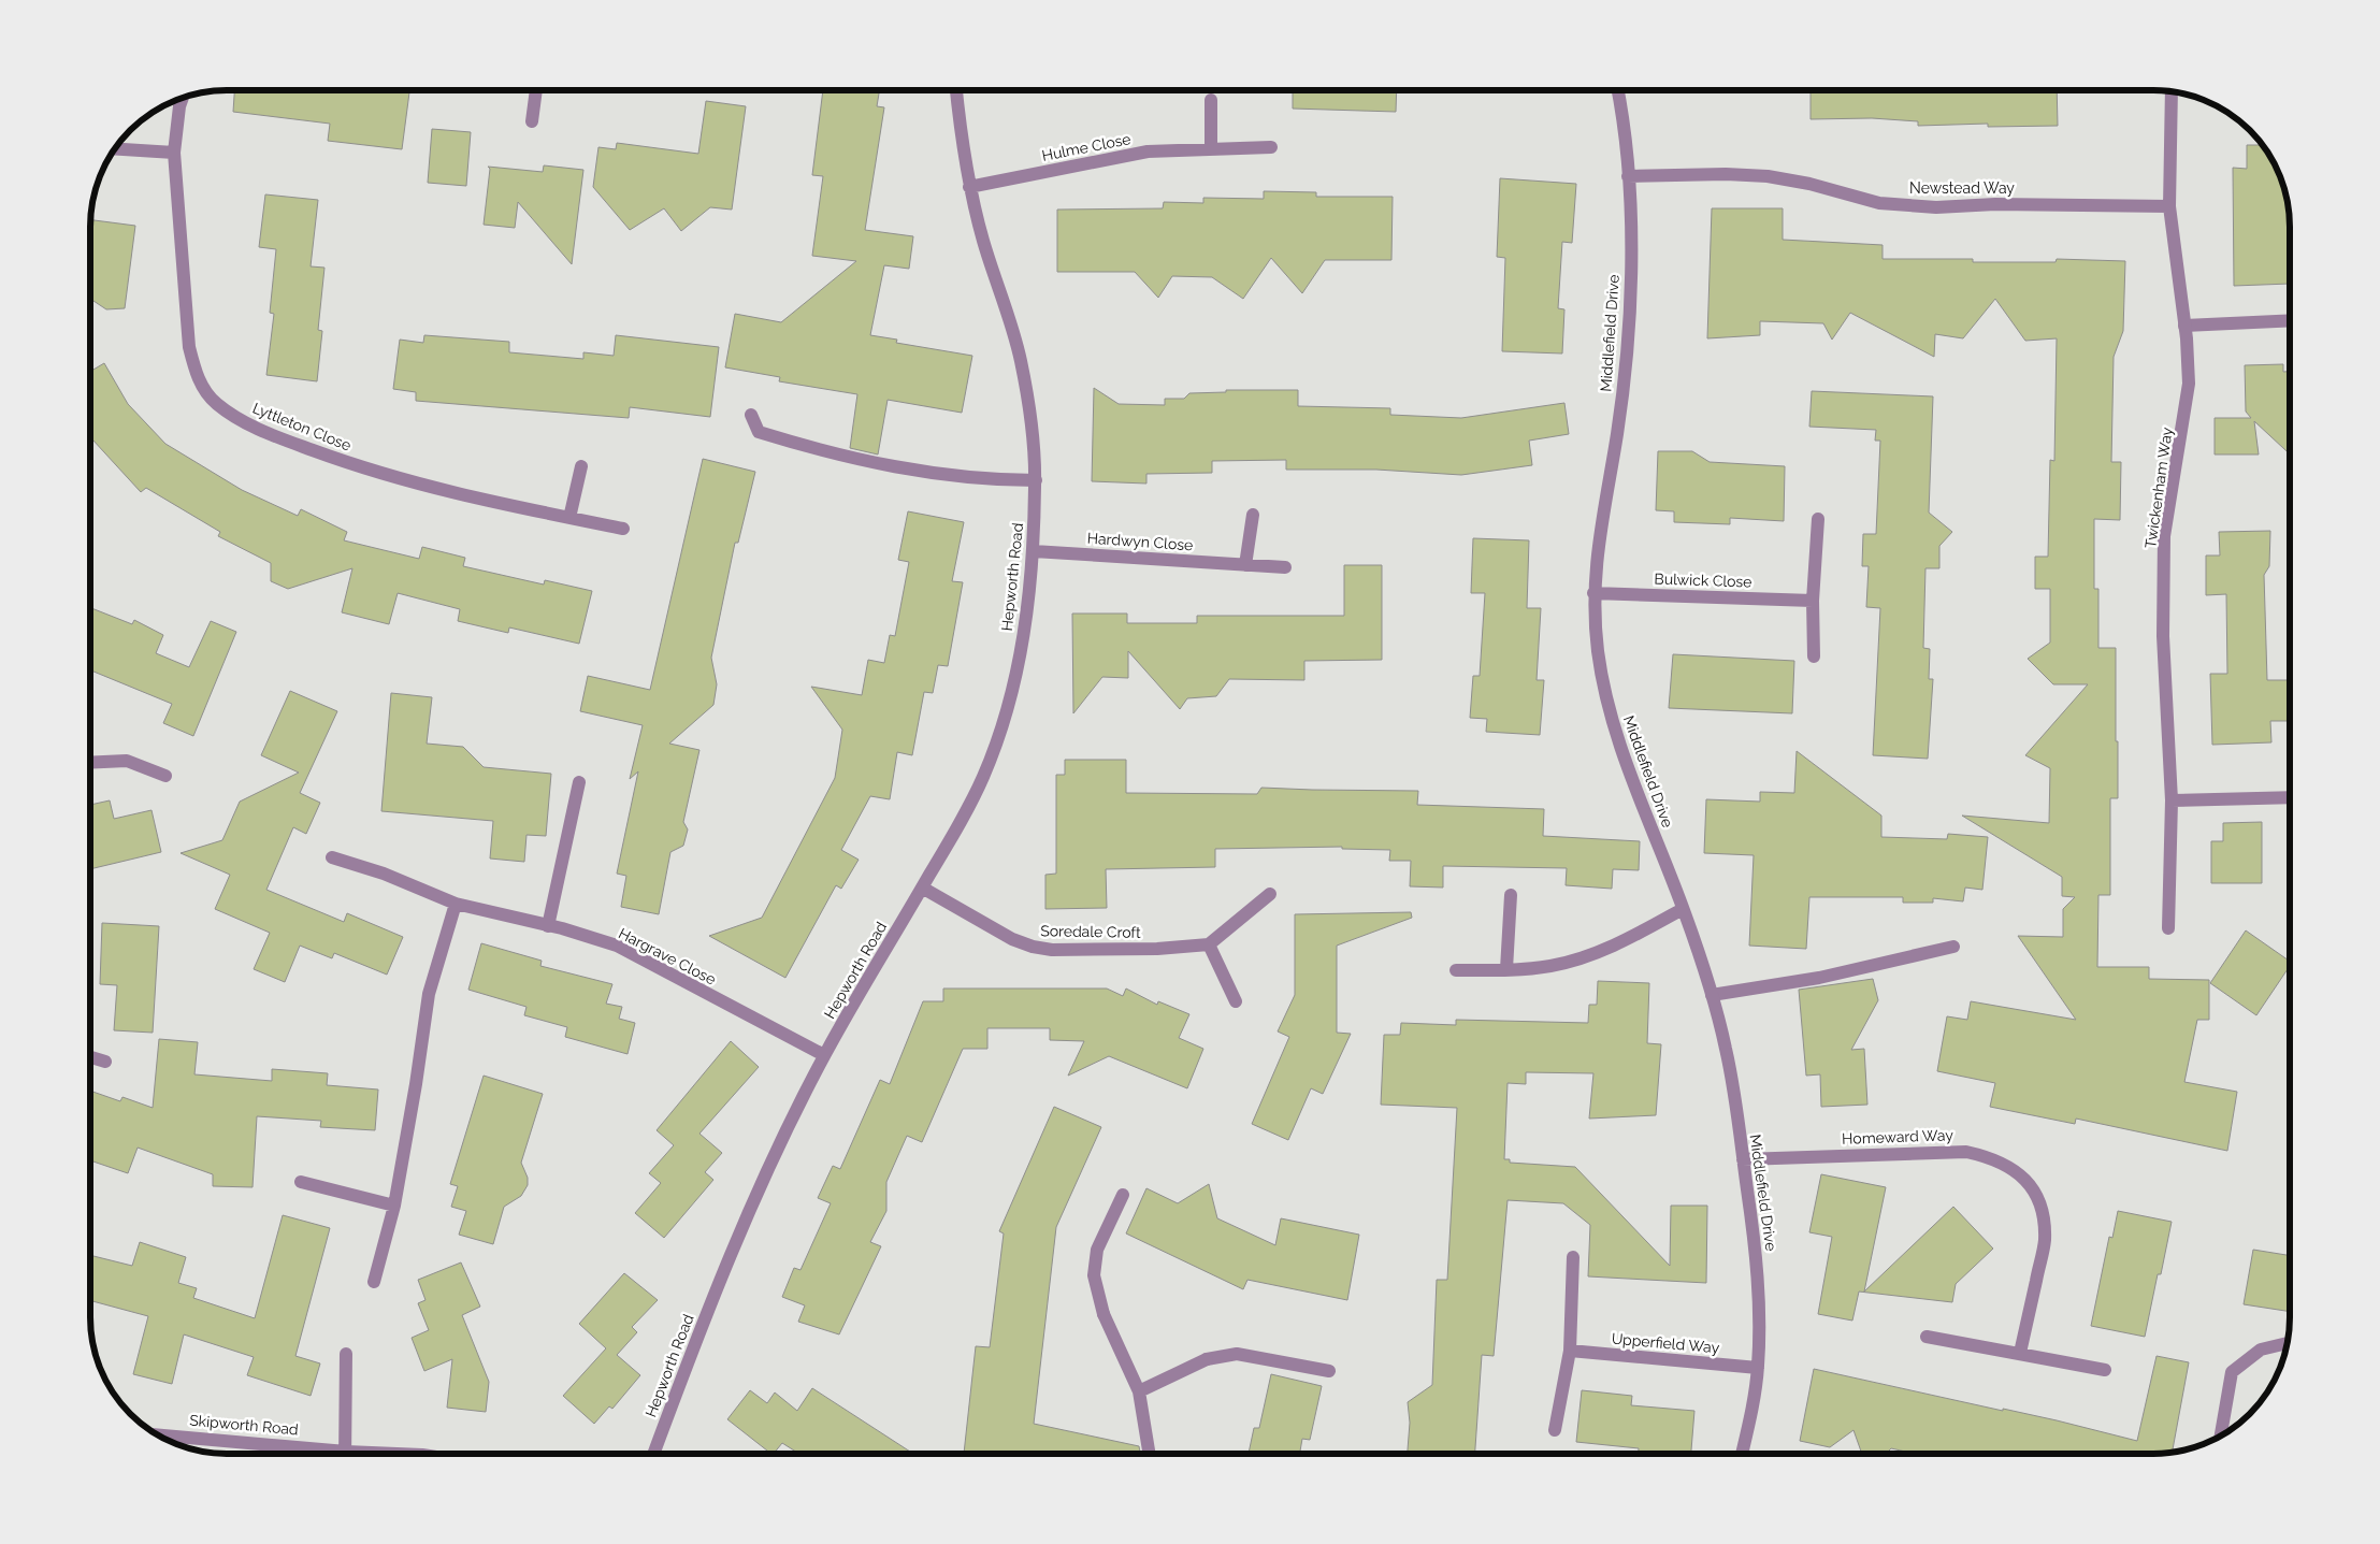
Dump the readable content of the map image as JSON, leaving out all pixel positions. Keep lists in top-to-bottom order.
{
  "streets": {
    "street": [
      "Hulme Close",
      "Newstead Way",
      "Middlefield Drive",
      "Lyttleton Close",
      "Twickenham Way",
      "Hardwyn Close",
      "Hepworth Road",
      "Bulwick Close",
      "Soredale Croft",
      "Hargrave Close",
      "Homeward Way",
      "Upperfield Way",
      "Skipworth Road"
    ]
  },
  "crossings": [
    ["Hulme Close", "Hepworth Road"],
    ["Newstead Way", "Middlefield Drive"],
    ["Newstead Way", "Twickenham Way"],
    ["Middlefield Drive", "Bulwick Close"],
    ["Middlefield Drive", "Homeward Way"],
    ["Middlefield Drive", "Upperfield Way"],
    ["Hardwyn Close", "Hepworth Road"],
    ["Hepworth Road", "Soredale Croft"],
    ["Hepworth Road", "Hargrave Close"]
  ]
}
